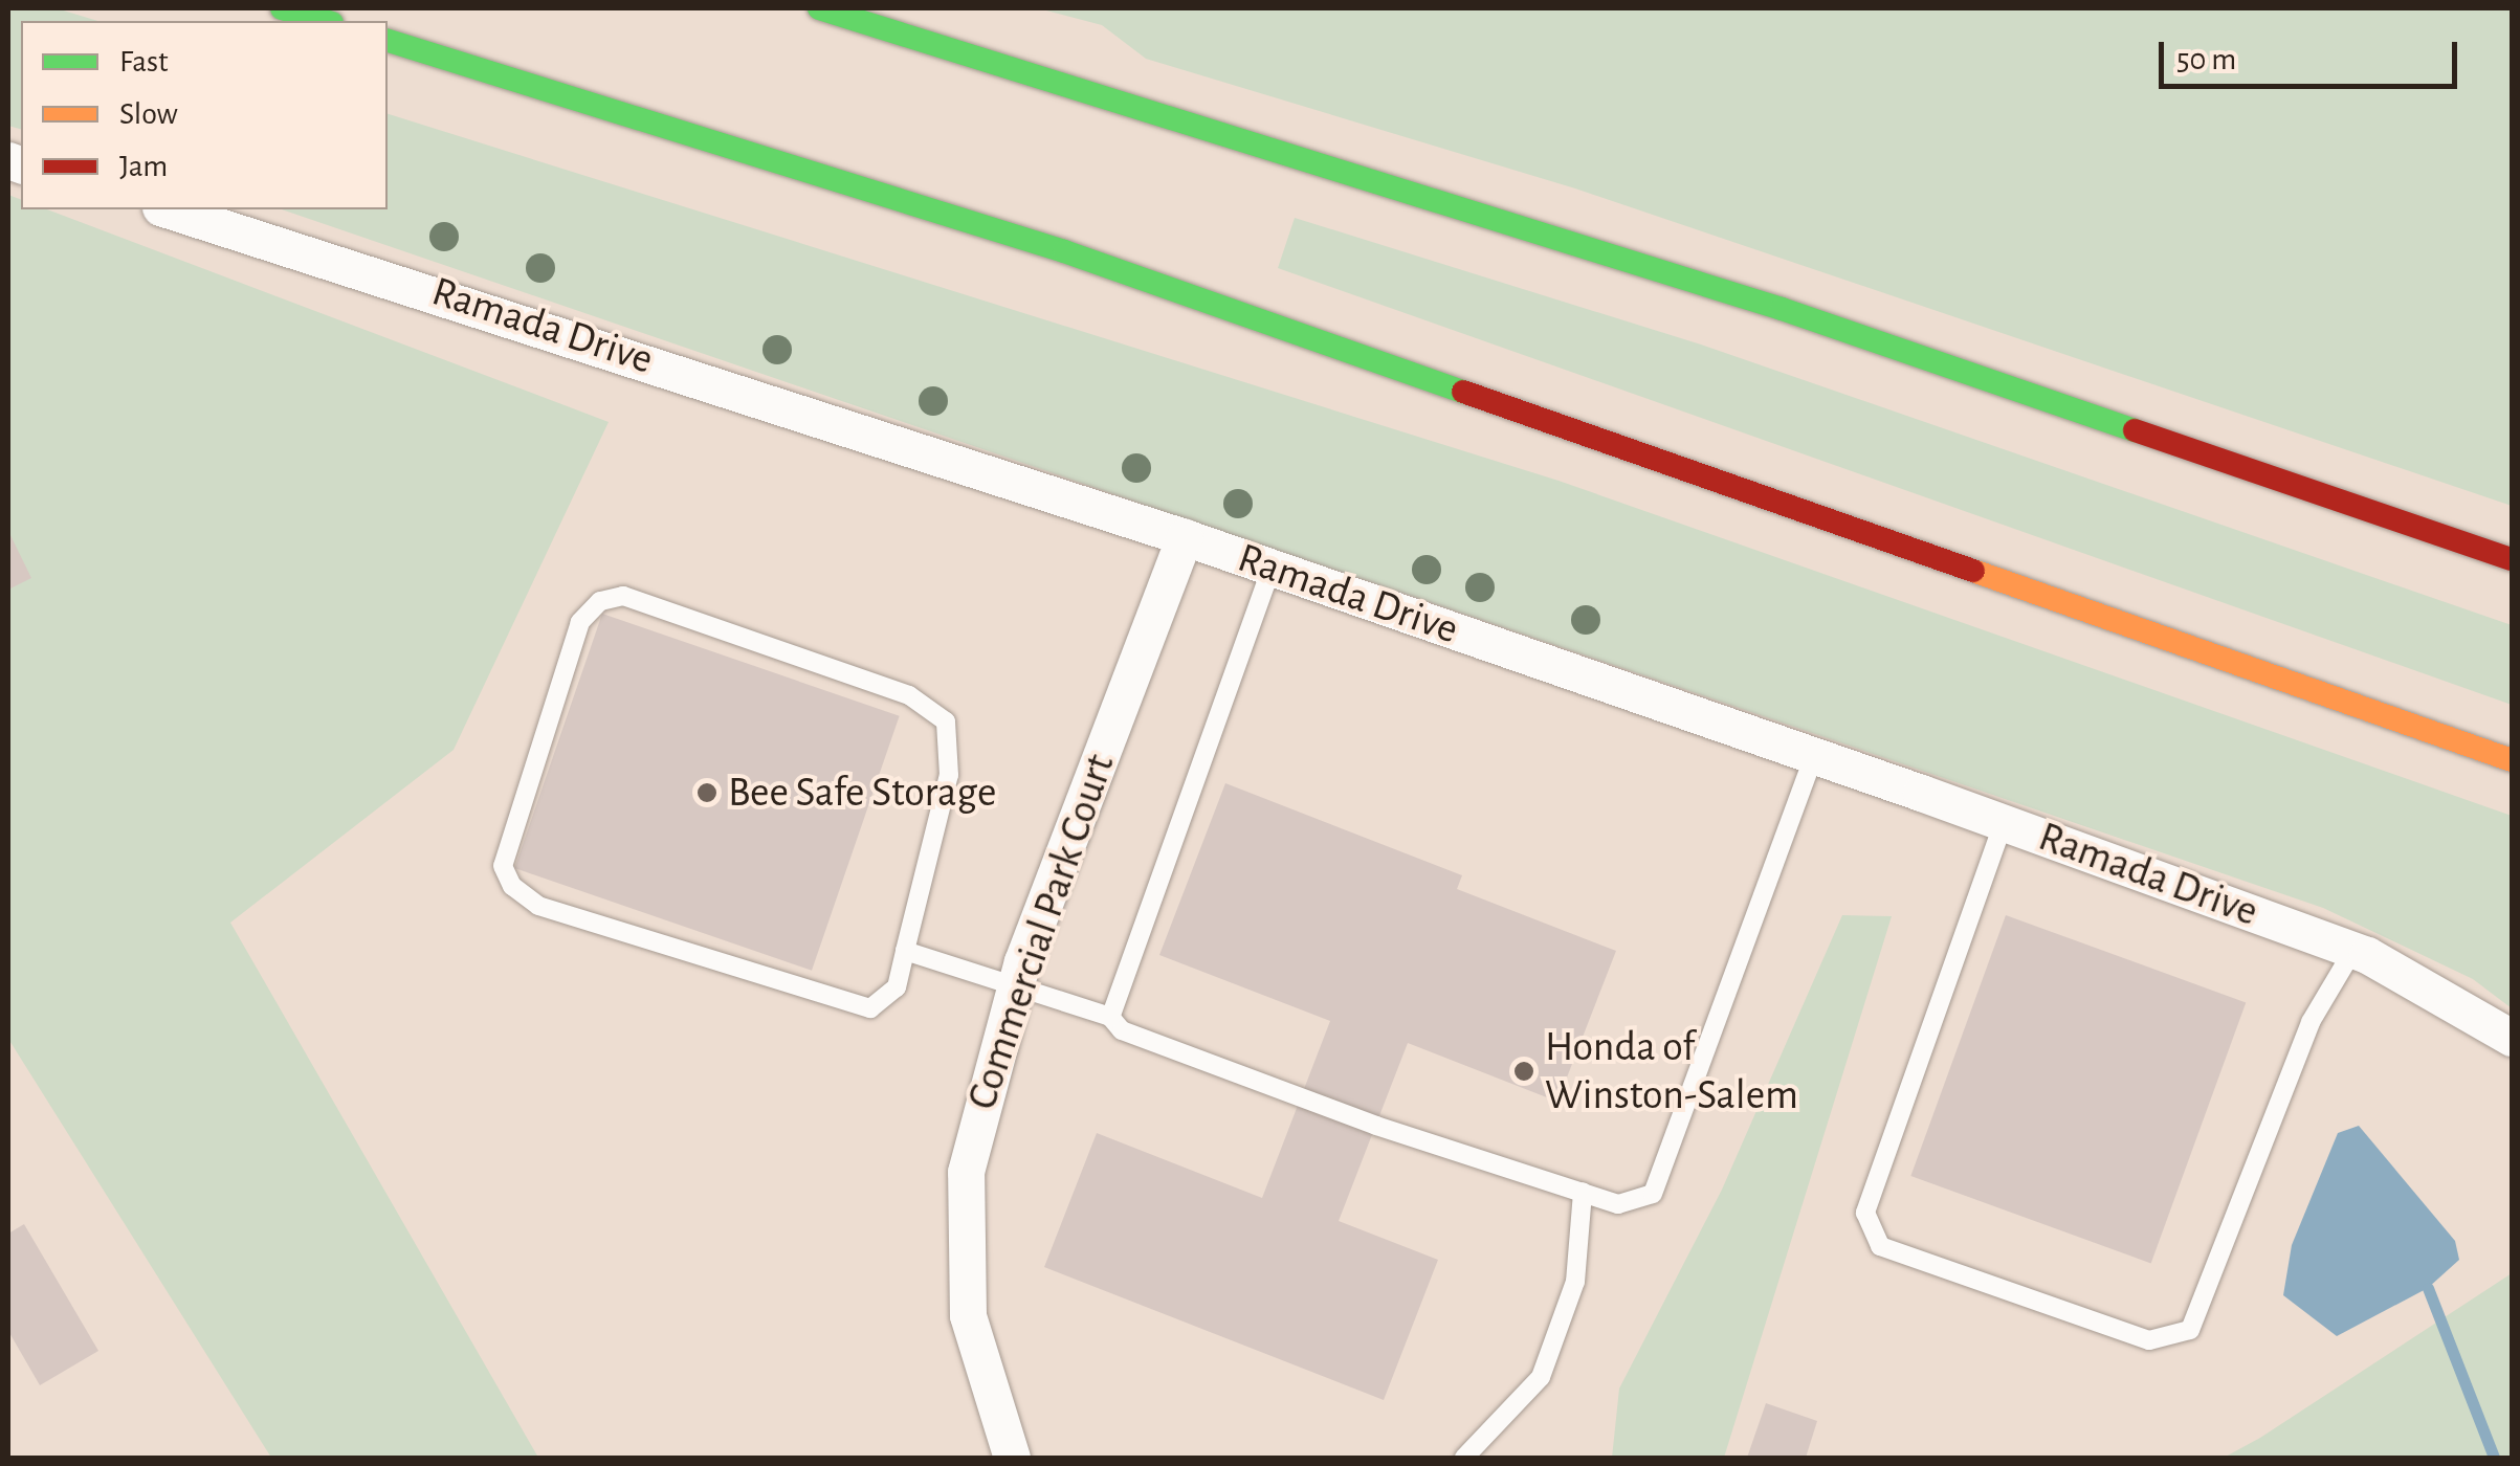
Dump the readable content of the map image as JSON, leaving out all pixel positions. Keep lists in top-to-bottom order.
{
  "streets": {
    "street": ["Ramada Drive", "Commercial Park Court"]
  },
  "crossings": [
    ["Ramada Drive", "Commercial Park Court"]
  ],
  "places": ["Bee Safe Storage", "Honda of Winston-Salem"],
  "legend": ["Fast", "Slow", "Jam"],
  "scale_bar": "50 m"
}
